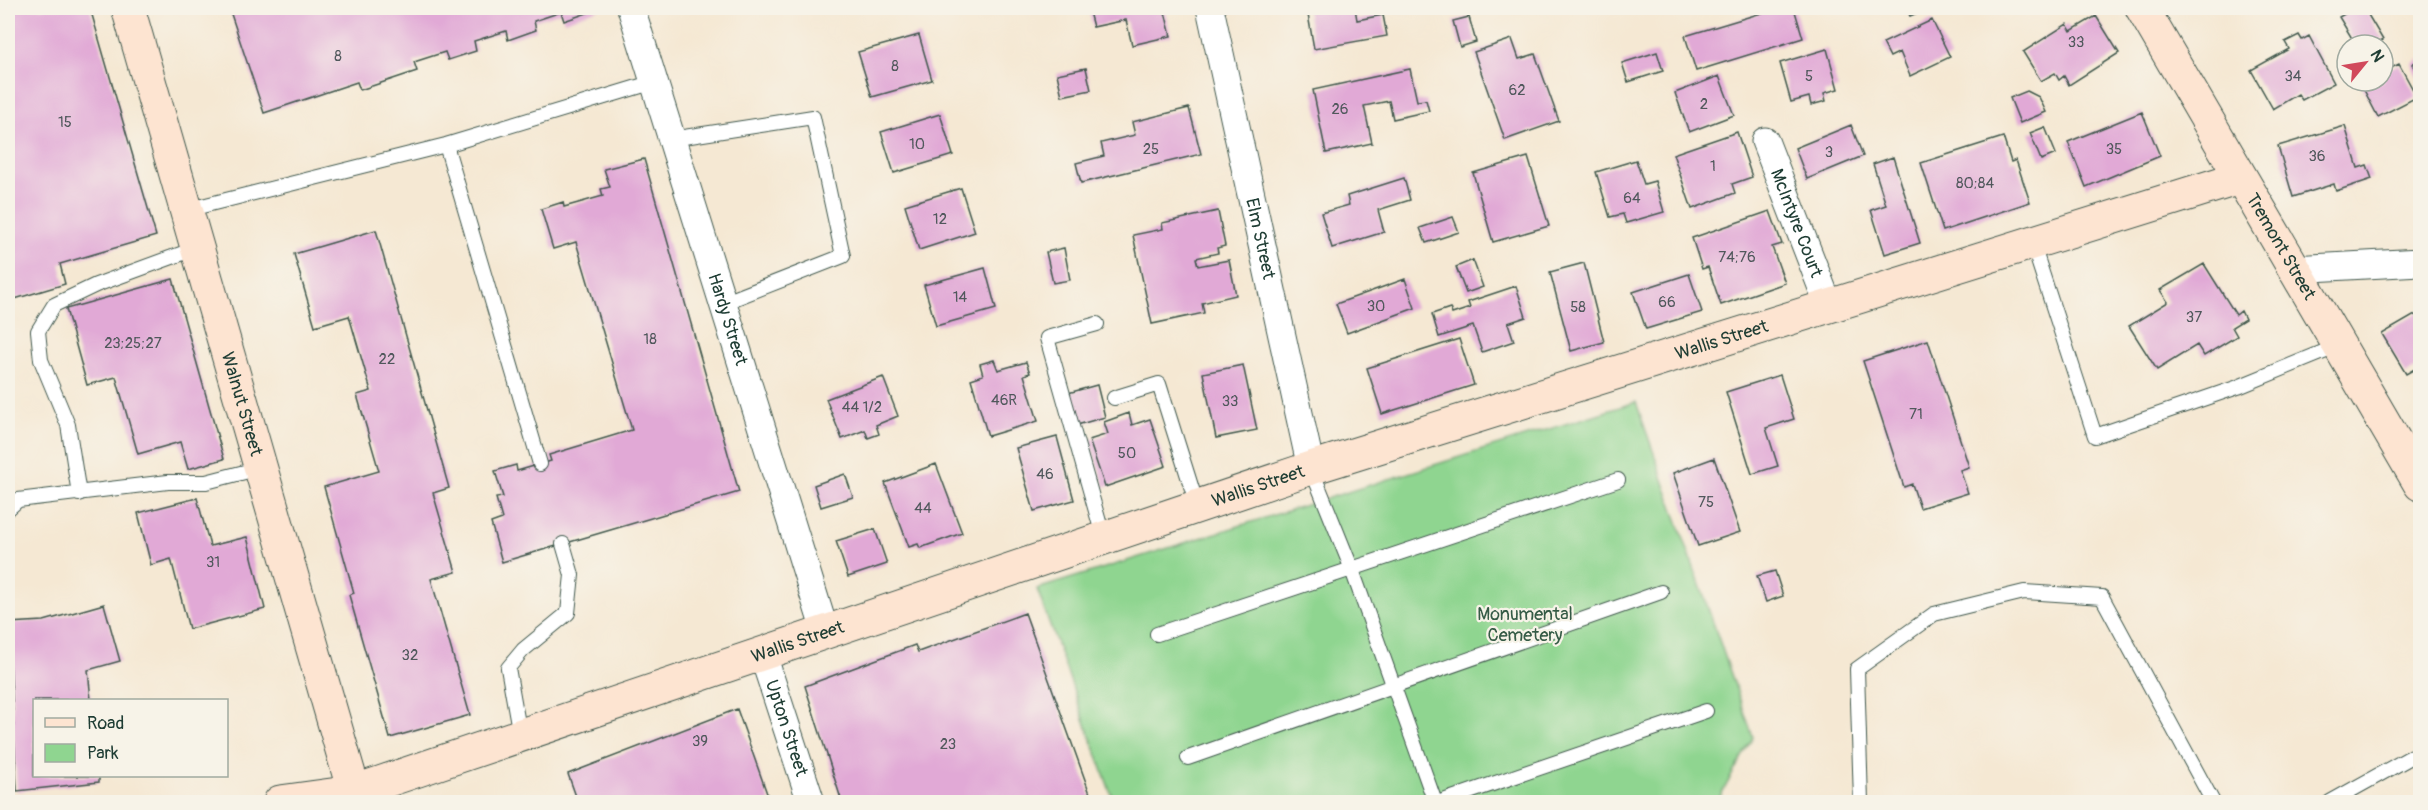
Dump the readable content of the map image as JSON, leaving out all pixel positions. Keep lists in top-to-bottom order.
{
  "streets": {
    "street": [
      "McIntyre Court",
      "Elm Street",
      "Tremont Street",
      "Hardy Street",
      "Wallis Street",
      "Walnut Street",
      "Upton Street"
    ]
  },
  "crossings": [
    ["McIntyre Court", "Wallis Street"],
    ["Elm Street", "Wallis Street"],
    ["Tremont Street", "Wallis Street"],
    ["Hardy Street", "Wallis Street"],
    ["Wallis Street", "Walnut Street"],
    ["Wallis Street", "Upton Street"]
  ],
  "parks": ["Monumental Cemetery"],
  "house_numbers": [
    "33",
    "8",
    "8",
    "5",
    "34",
    "62",
    "2",
    "26",
    "15",
    "10",
    "25",
    "35",
    "3",
    "36",
    "1",
    "80;84",
    "64",
    "12",
    "74;76",
    "14",
    "66",
    "30",
    "58",
    "37",
    "18",
    "23;25;27",
    "22",
    "46R",
    "33",
    "44 1/2",
    "71",
    "50",
    "46",
    "75",
    "44",
    "31",
    "32",
    "39",
    "23"
  ],
  "legend": ["Road", "Park"],
  "north": "top right"
}
